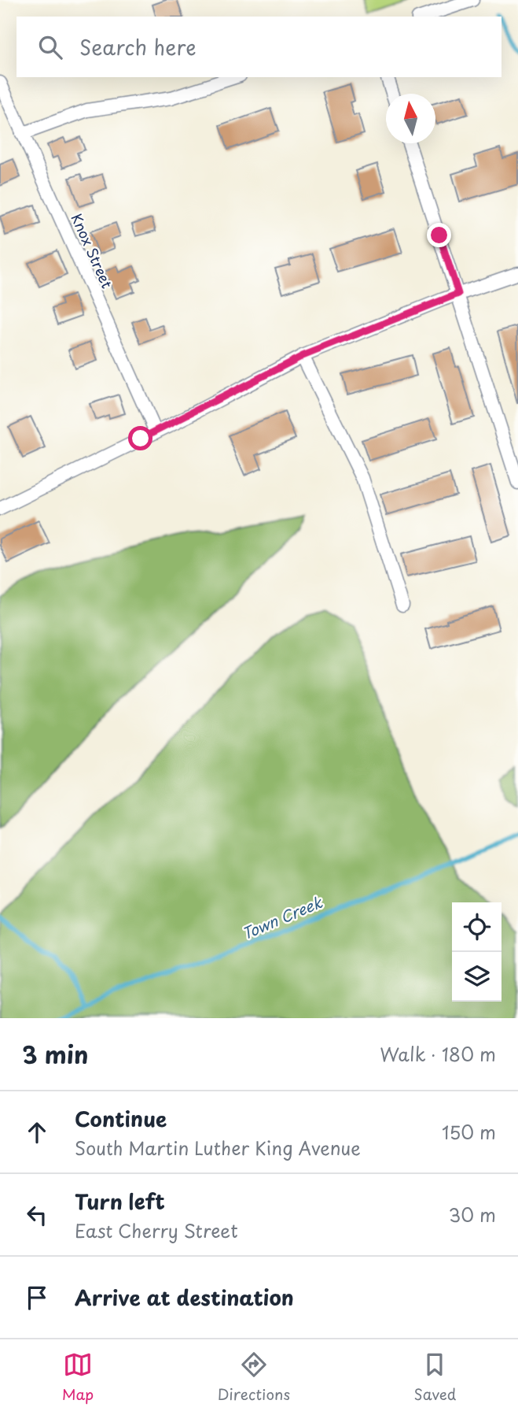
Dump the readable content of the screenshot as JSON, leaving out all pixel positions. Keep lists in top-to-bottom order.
{
  "streets": {
    "street": ["Knox Street"]
  },
  "water": ["Town Creek"],
  "north": "top",
  "page": {
    "search": "Search here",
    "heading": ["3 min", "Walk · 180 m"],
    "list": [
      ["Continue", "South Martin Luther King Avenue", "150 m"],
      ["Turn left", "East Cherry Street", "30 m"],
      "Arrive at destination"
    ],
    "nav": ["Map", "Directions", "Saved"]
  }
}
